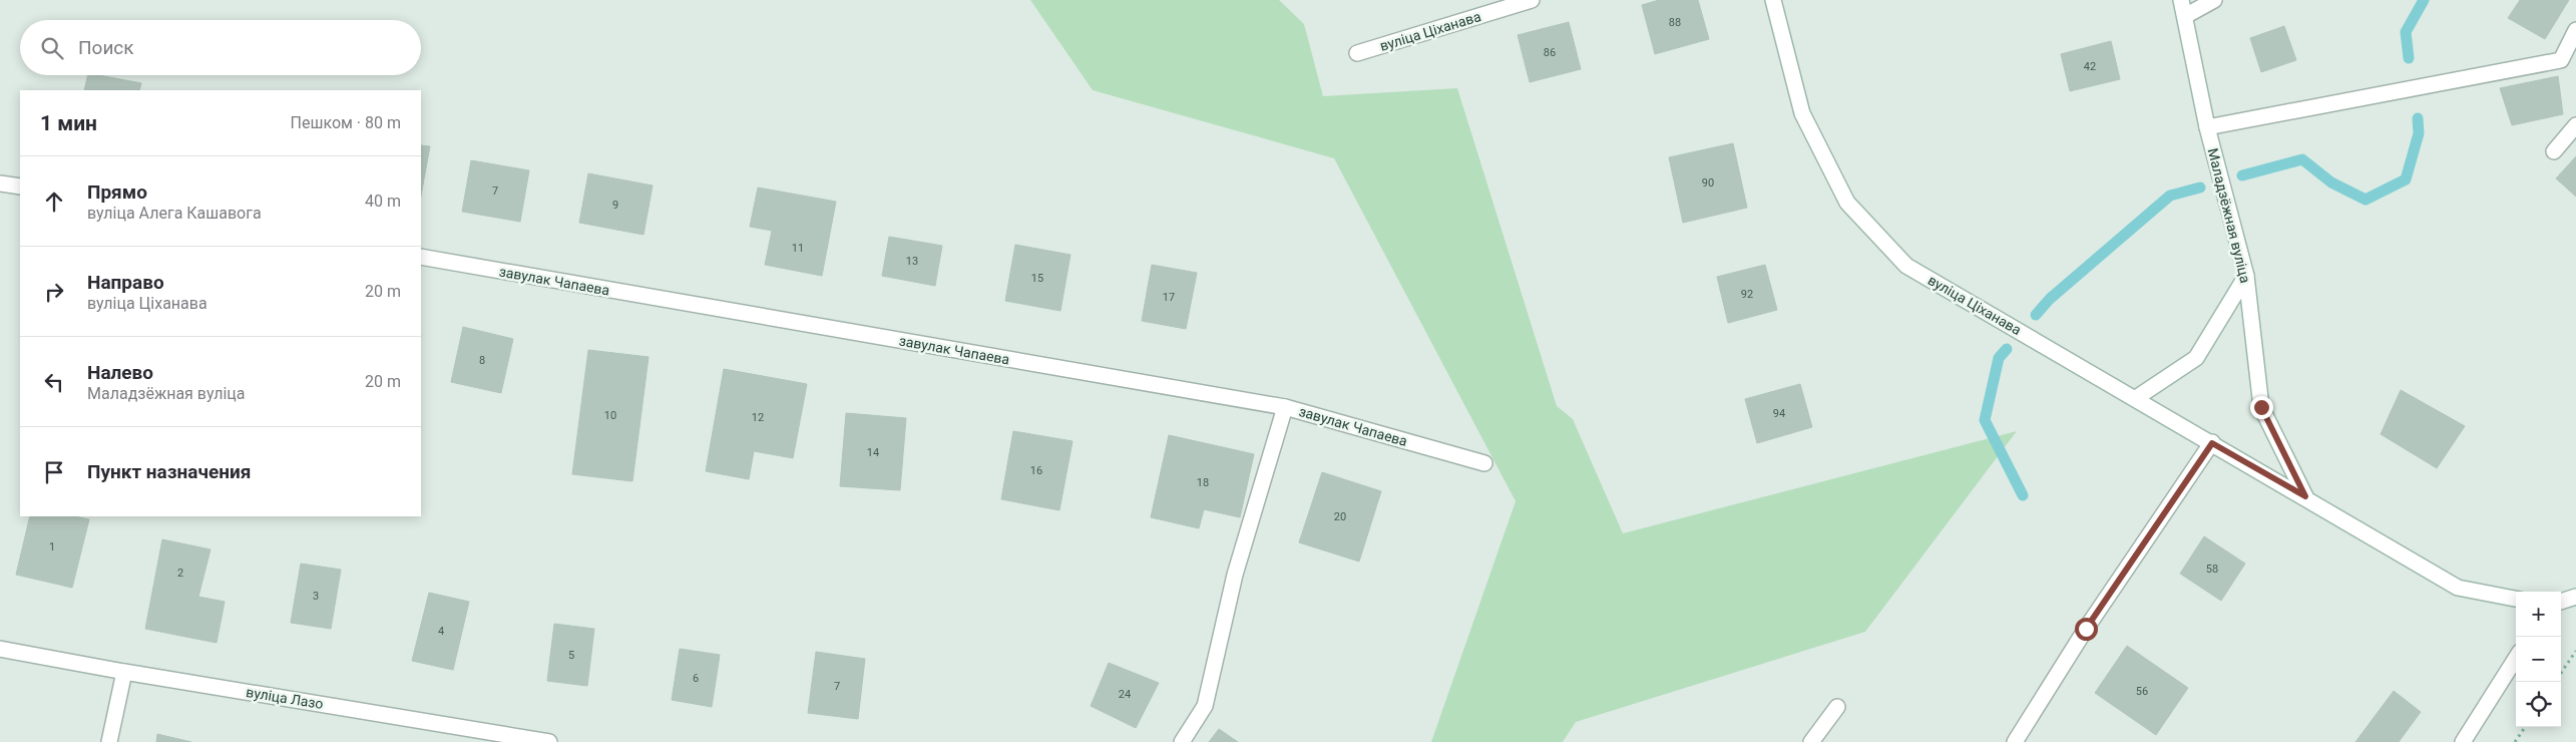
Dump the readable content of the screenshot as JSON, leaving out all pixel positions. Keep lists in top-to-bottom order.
{
  "streets": {
    "street": [
      "вуліца Ціханава",
      "Маладзёжная вуліца",
      "завулак Чапаева",
      "вуліца Лазо"
    ]
  },
  "crossings": [
    ["вуліца Ціханава", "Маладзёжная вуліца"]
  ],
  "house_numbers": [
    "88",
    "86",
    "42",
    "90",
    "7",
    "9",
    "11",
    "13",
    "15",
    "92",
    "17",
    "8",
    "94",
    "10",
    "12",
    "14",
    "16",
    "18",
    "20",
    "1",
    "58",
    "2",
    "3",
    "4",
    "5",
    "6",
    "7",
    "56",
    "24"
  ],
  "page": {
    "search": "Поиск",
    "heading": ["1 мин", "Пешком · 80 m"],
    "list": [
      ["Прямо", "вуліца Алега Кашавога", "40 m"],
      ["Направо", "вуліца Ціханава", "20 m"],
      ["Налево", "Маладзёжная вуліца", "20 m"],
      "Пункт назначения"
    ],
    "map_buttons": ["+", "−"]
  }
}
